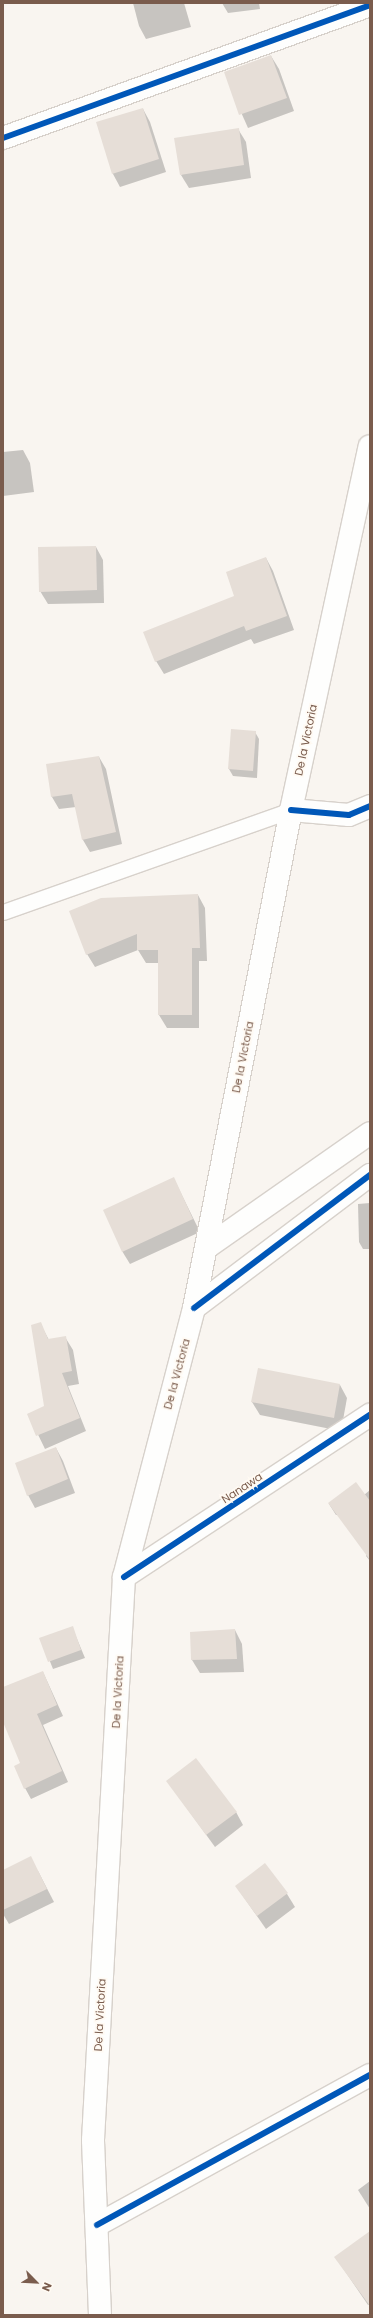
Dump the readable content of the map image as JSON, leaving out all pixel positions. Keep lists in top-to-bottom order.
{
  "streets": {
    "main road": ["De la Victoria", "Nanawa"]
  },
  "crossings": [
    ["De la Victoria", "Nanawa"]
  ],
  "north": "bottom right"
}
